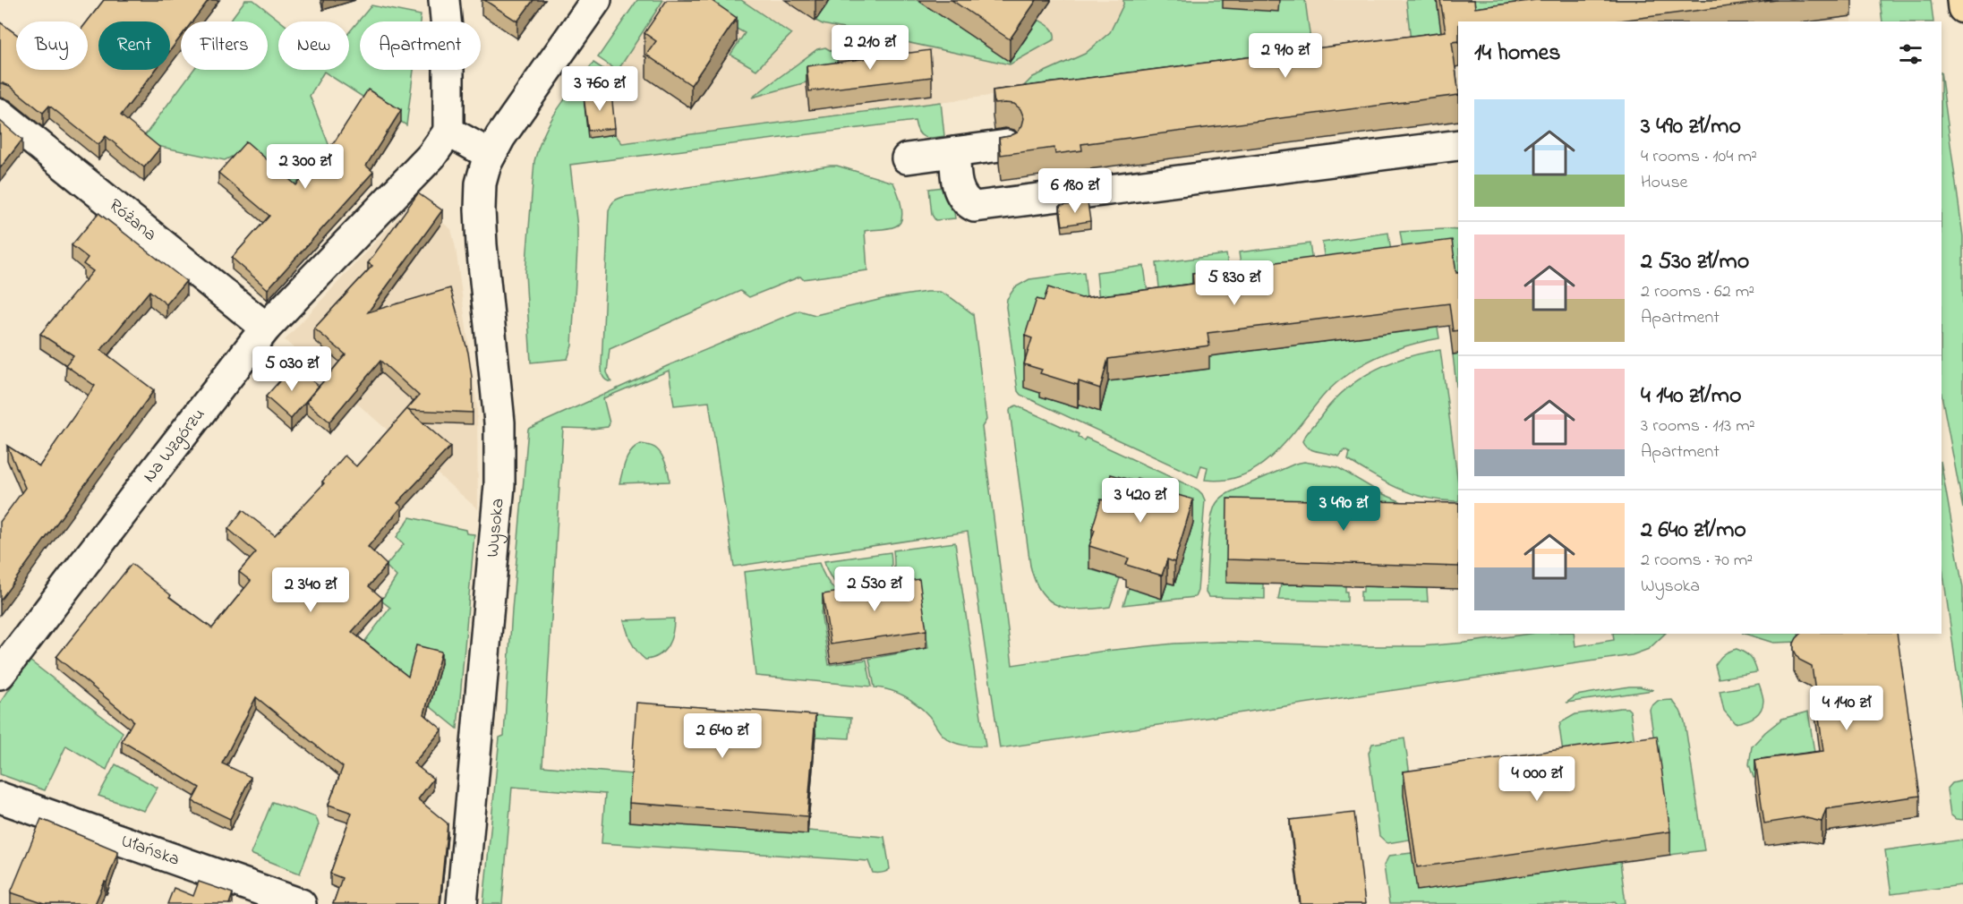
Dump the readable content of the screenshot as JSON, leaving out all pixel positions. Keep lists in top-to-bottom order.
{
  "streets": {
    "street": [
      "Różana",
      "Na Wzgórzu",
      "Wysoka",
      "Ułańska"
    ]
  },
  "crossings": [
    ["Różana", "Na Wzgórzu"]
  ],
  "page": {
    "chip": [
      "Buy",
      "Rent",
      "Filters",
      "New",
      "Apartment"
    ],
    "heading": "14 homes",
    "price": [
      "2 210 zł",
      "2 910 zł",
      "3 760 zł",
      "2 300 zł",
      "6 180 zł",
      "5 830 zł",
      "5 030 zł",
      "3 420 zł",
      "3 490 zł",
      "2 530 zł",
      "2 340 zł",
      "4 140 zł",
      "2 640 zł",
      "4 000 zł"
    ],
    "list": [
      {
        "name": "3 490 zł/mo",
        "note": "4 rooms · 104 m² · House"
      },
      {
        "name": "2 530 zł/mo",
        "note": "2 rooms · 62 m² · Apartment"
      },
      {
        "name": "4 140 zł/mo",
        "note": "3 rooms · 113 m² · Apartment"
      },
      {
        "name": "2 640 zł/mo",
        "note": "2 rooms · 70 m² · Wysoka"
      }
    ]
  }
}
